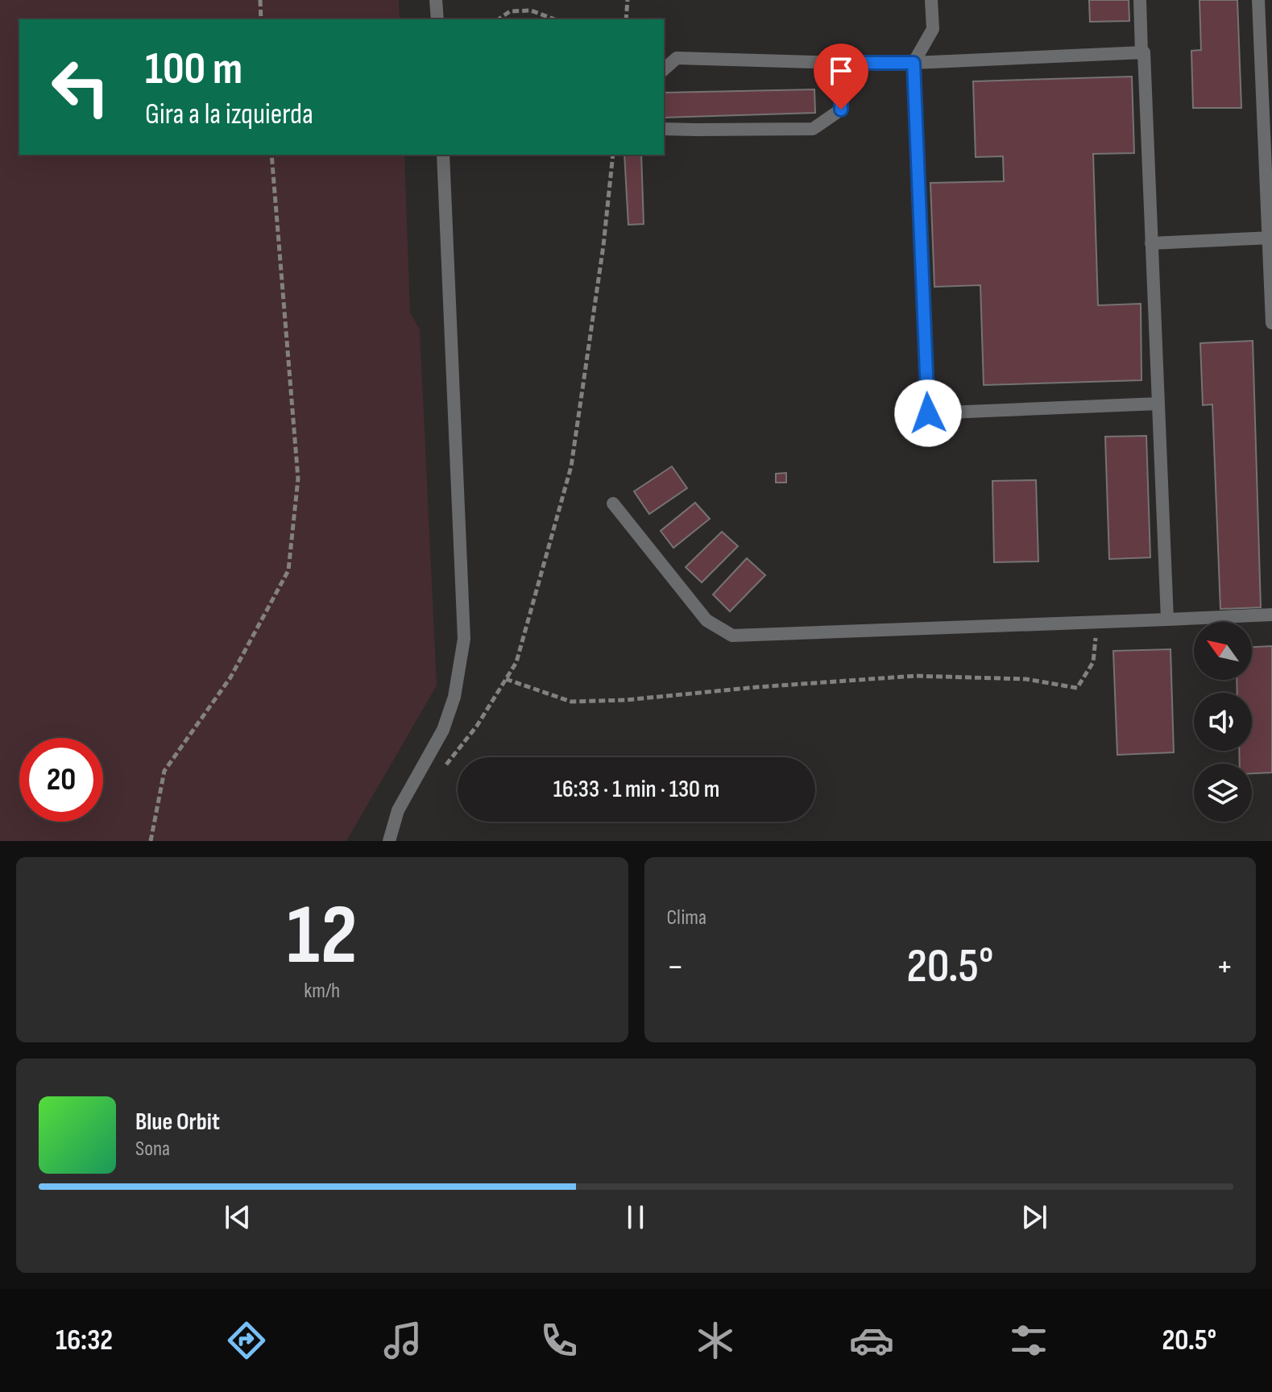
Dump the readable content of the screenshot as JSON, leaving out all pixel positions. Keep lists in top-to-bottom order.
{
  "north": "top left",
  "page": {
    "turn": ["100 m", "Gira a la izquierda"],
    "limit": "20",
    "trip": "16:33 · 1 min · 130 m",
    "tile": [
      ["12", "km/h"],
      "Clima"
    ],
    "heat": ["−", "20.5°", "+"],
    "song": ["Blue Orbit", "Sona"],
    "tabs": ["16:32", "20.5°"]
  }
}
